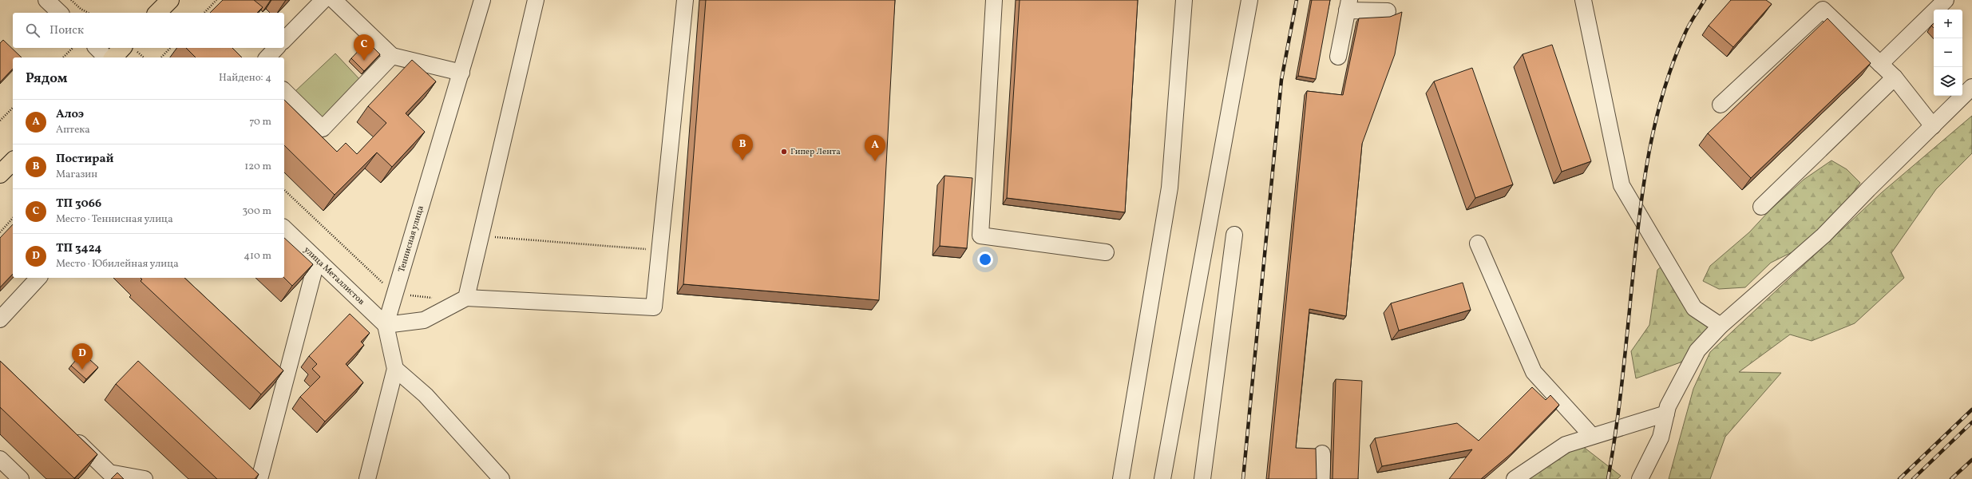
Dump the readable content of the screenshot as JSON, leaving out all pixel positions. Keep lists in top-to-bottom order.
{
  "streets": {
    "street": ["Теннисная улица", "улица Металлистов"]
  },
  "crossings": [
    ["Теннисная улица", "улица Металлистов"]
  ],
  "places": ["Гипер Лента"],
  "page": {
    "map_buttons": ["+", "−"],
    "search": "Поиск",
    "pins": [
      "C",
      "B",
      "A",
      "D"
    ],
    "heading": ["Рядом", "Найдено: 4"],
    "list": [
      {
        "mark": "A",
        "name": "Алоэ",
        "note": "Аптека",
        "value": "70 m"
      },
      {
        "mark": "B",
        "name": "Постирай",
        "note": "Магазин",
        "value": "120 m"
      },
      {
        "mark": "C",
        "name": "ТП 3066",
        "note": "Место · Теннисная улица",
        "value": "300 m"
      },
      {
        "mark": "D",
        "name": "ТП 3424",
        "note": "Место · Юбилейная улица",
        "value": "410 m"
      }
    ]
  }
}
